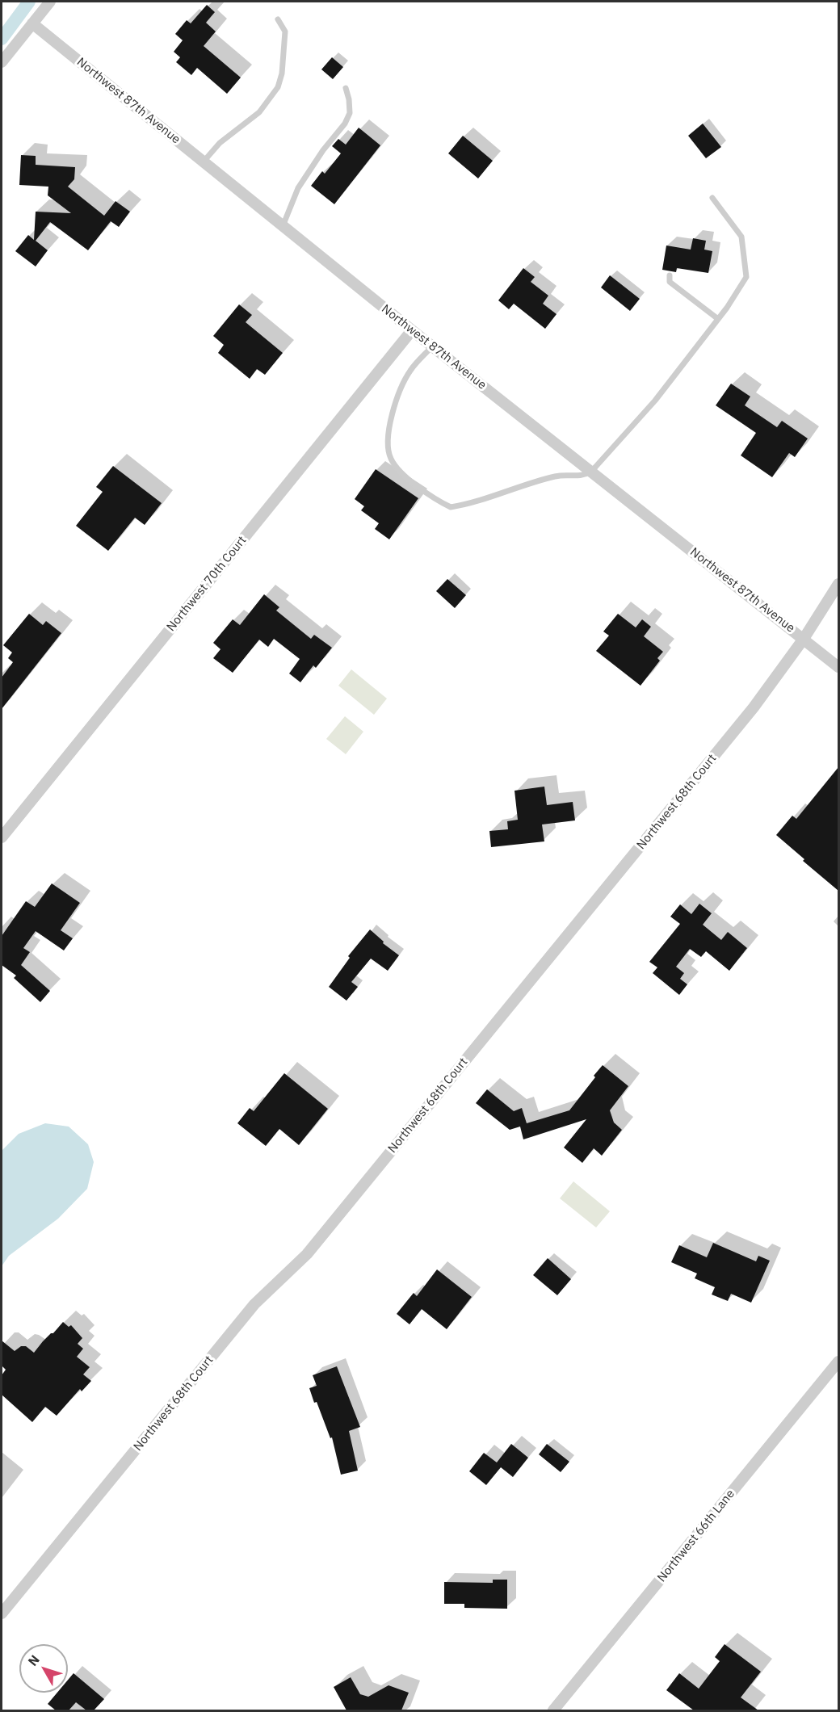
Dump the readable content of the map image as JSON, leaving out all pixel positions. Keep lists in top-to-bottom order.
{
  "streets": {
    "street": [
      "Northwest 87th Avenue",
      "Northwest 70th Court",
      "Northwest 68th Court",
      "Northwest 66th Lane"
    ]
  },
  "crossings": [
    ["Northwest 87th Avenue", "Northwest 70th Court"],
    ["Northwest 87th Avenue", "Northwest 68th Court"]
  ],
  "north": "top left"
}
